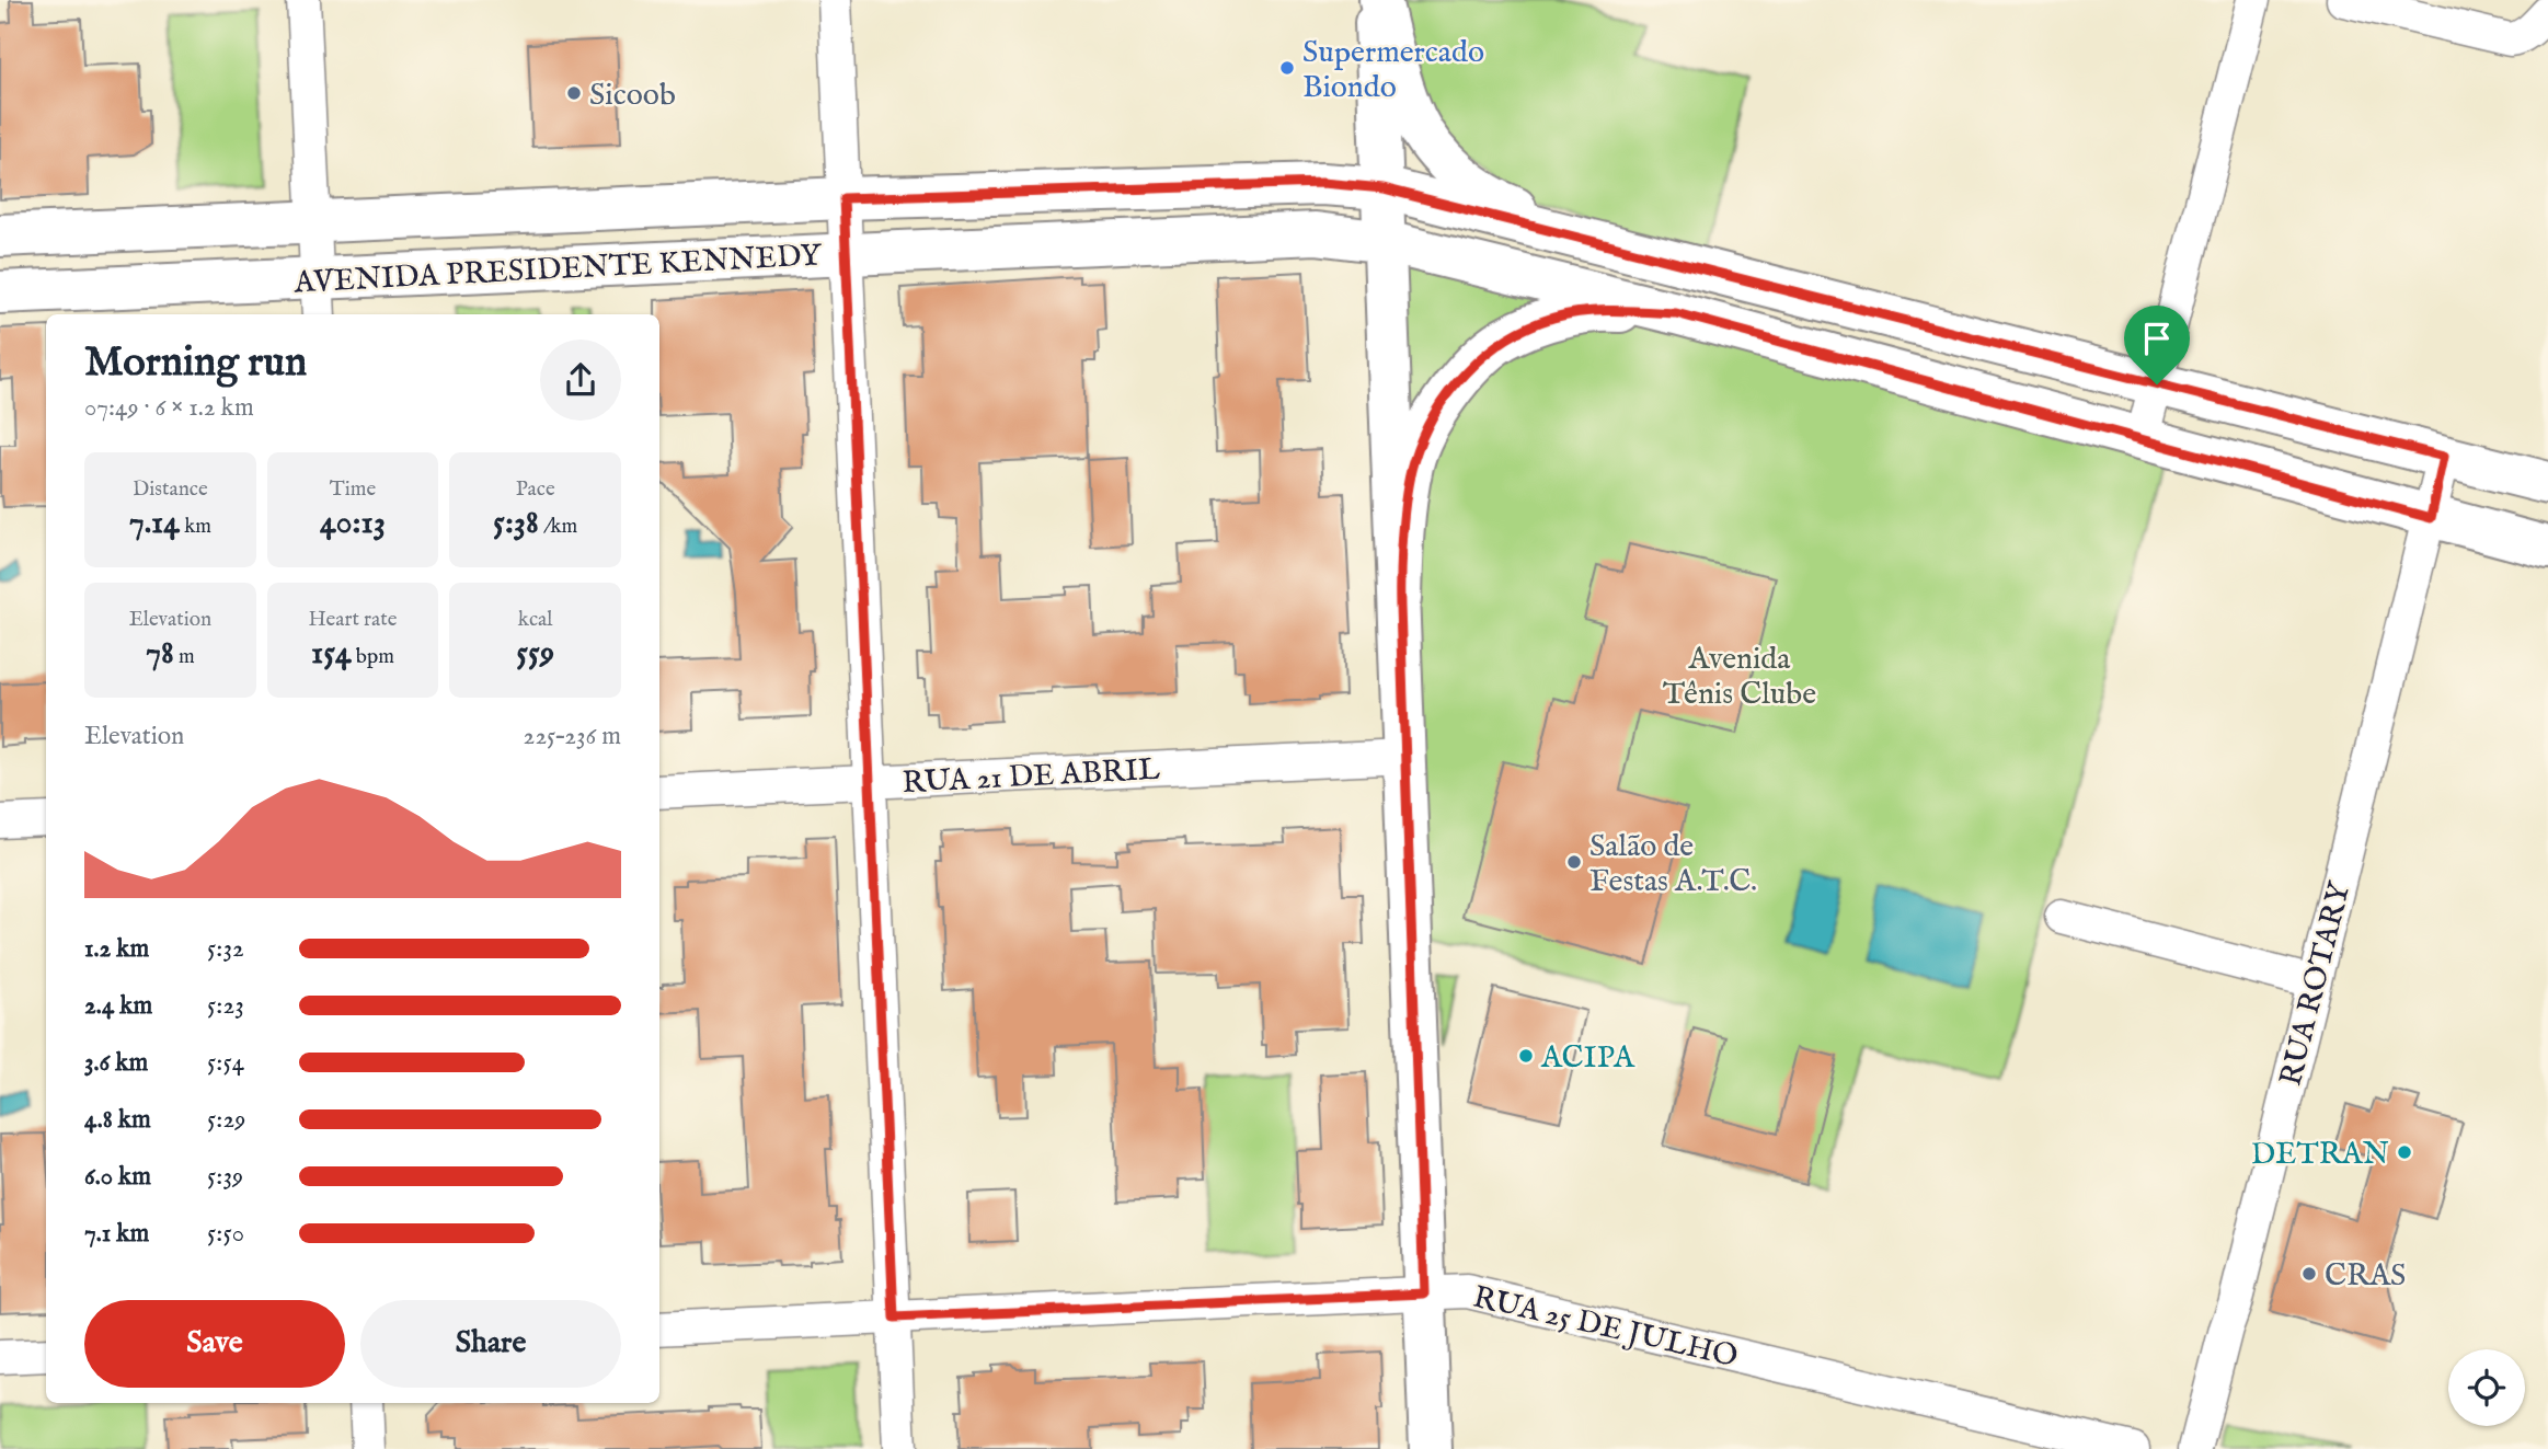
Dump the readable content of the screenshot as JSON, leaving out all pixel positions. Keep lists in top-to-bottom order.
{
  "streets": {
    "main road": ["AVENIDA PRESIDENTE KENNEDY"],
    "street": ["RUA 21 DE ABRIL", "RUA ROTARY", "RUA 25 DE JULHO"]
  },
  "crossings": [
    ["AVENIDA PRESIDENTE KENNEDY", "RUA ROTARY"]
  ],
  "parks": ["Avenida Tênis Clube"],
  "places": [
    "Supermercado Biondo",
    "Sicoob",
    "Salão de Festas A.T.C.",
    "ACIPA",
    "DETRAN",
    "CRAS"
  ],
  "page": {
    "heading": ["Morning run", "07:49 · 6 × 1.2 km"],
    "stats": [
      ["Distance", "7.14 km"],
      ["Time", "40:13"],
      ["Pace", "5:38 /km"],
      ["Elevation", "78 m"],
      ["Heart rate", "154 bpm"],
      ["kcal", "559"]
    ],
    "chart": ["Elevation", "225–236 m"],
    "list": [
      {
        "name": "1.2 km",
        "note": "5:32"
      },
      {
        "name": "2.4 km",
        "note": "5:23"
      },
      {
        "name": "3.6 km",
        "note": "5:54"
      },
      {
        "name": "4.8 km",
        "note": "5:29"
      },
      {
        "name": "6.0 km",
        "note": "5:39"
      },
      {
        "name": "7.1 km",
        "note": "5:50"
      }
    ],
    "buttons": ["Save", "Share"]
  }
}
